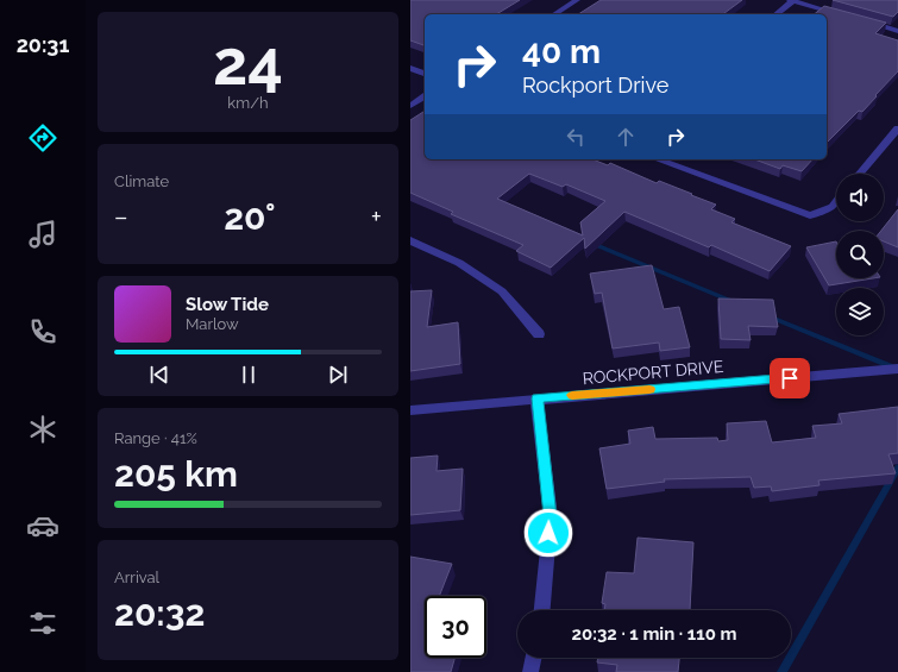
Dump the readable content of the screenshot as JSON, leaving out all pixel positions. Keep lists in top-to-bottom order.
{
  "streets": {
    "street": ["ROCKPORT DRIVE"]
  },
  "page": {
    "tabs": "20:31",
    "tile": [
      ["24", "km/h"],
      "Climate",
      ["Range · 41%", "205 km"],
      ["Arrival", "20:32"]
    ],
    "turn": ["40 m", "Rockport Drive"],
    "heat": ["−", "20°", "+"],
    "song": ["Slow Tide", "Marlow"],
    "limit": "30",
    "trip": "20:32 · 1 min · 110 m"
  }
}
